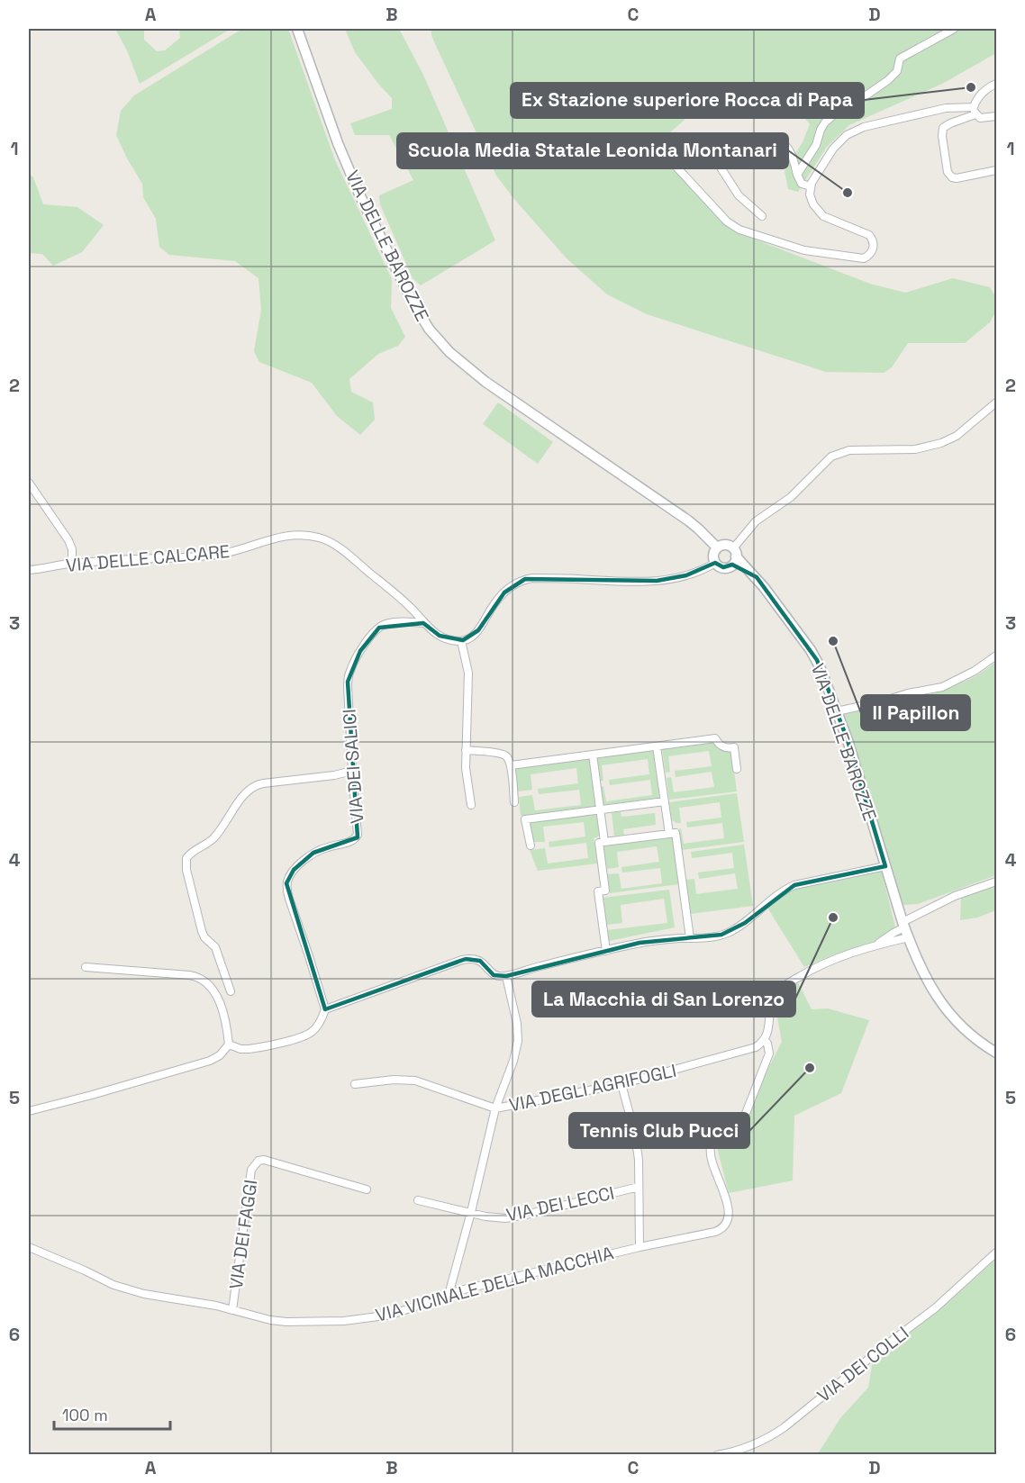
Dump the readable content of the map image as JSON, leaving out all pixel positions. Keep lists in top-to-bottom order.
{
  "streets": {
    "main road": ["VIA DELLE BAROZZE"],
    "street": [
      "VIA DELLE CALCARE",
      "VIA DEI SALICI",
      "VIA DEGLI AGRIFOGLI",
      "VIA DEI LECCI",
      "VIA DEI FAGGI",
      "VIA VICINALE DELLA MACCHIA",
      "VIA DEI COLLI"
    ]
  },
  "crossings": [
    ["VIA DELLE CALCARE", "VIA DEI SALICI"],
    ["VIA DEGLI AGRIFOGLI", "VIA VICINALE DELLA MACCHIA"],
    ["VIA DEI FAGGI", "VIA VICINALE DELLA MACCHIA"]
  ],
  "places": [
    "Ex Stazione superiore Rocca di Papa",
    "Scuola Media Statale Leonida Montanari",
    "Il Papillon",
    "La Macchia di San Lorenzo",
    "Tennis Club Pucci"
  ],
  "scale_bar": "100 m",
  "grid": {
    "columns": [
      "A",
      "B",
      "C",
      "D"
    ],
    "rows": [
      "1",
      "2",
      "3",
      "4",
      "5",
      "6"
    ]
  }
}
